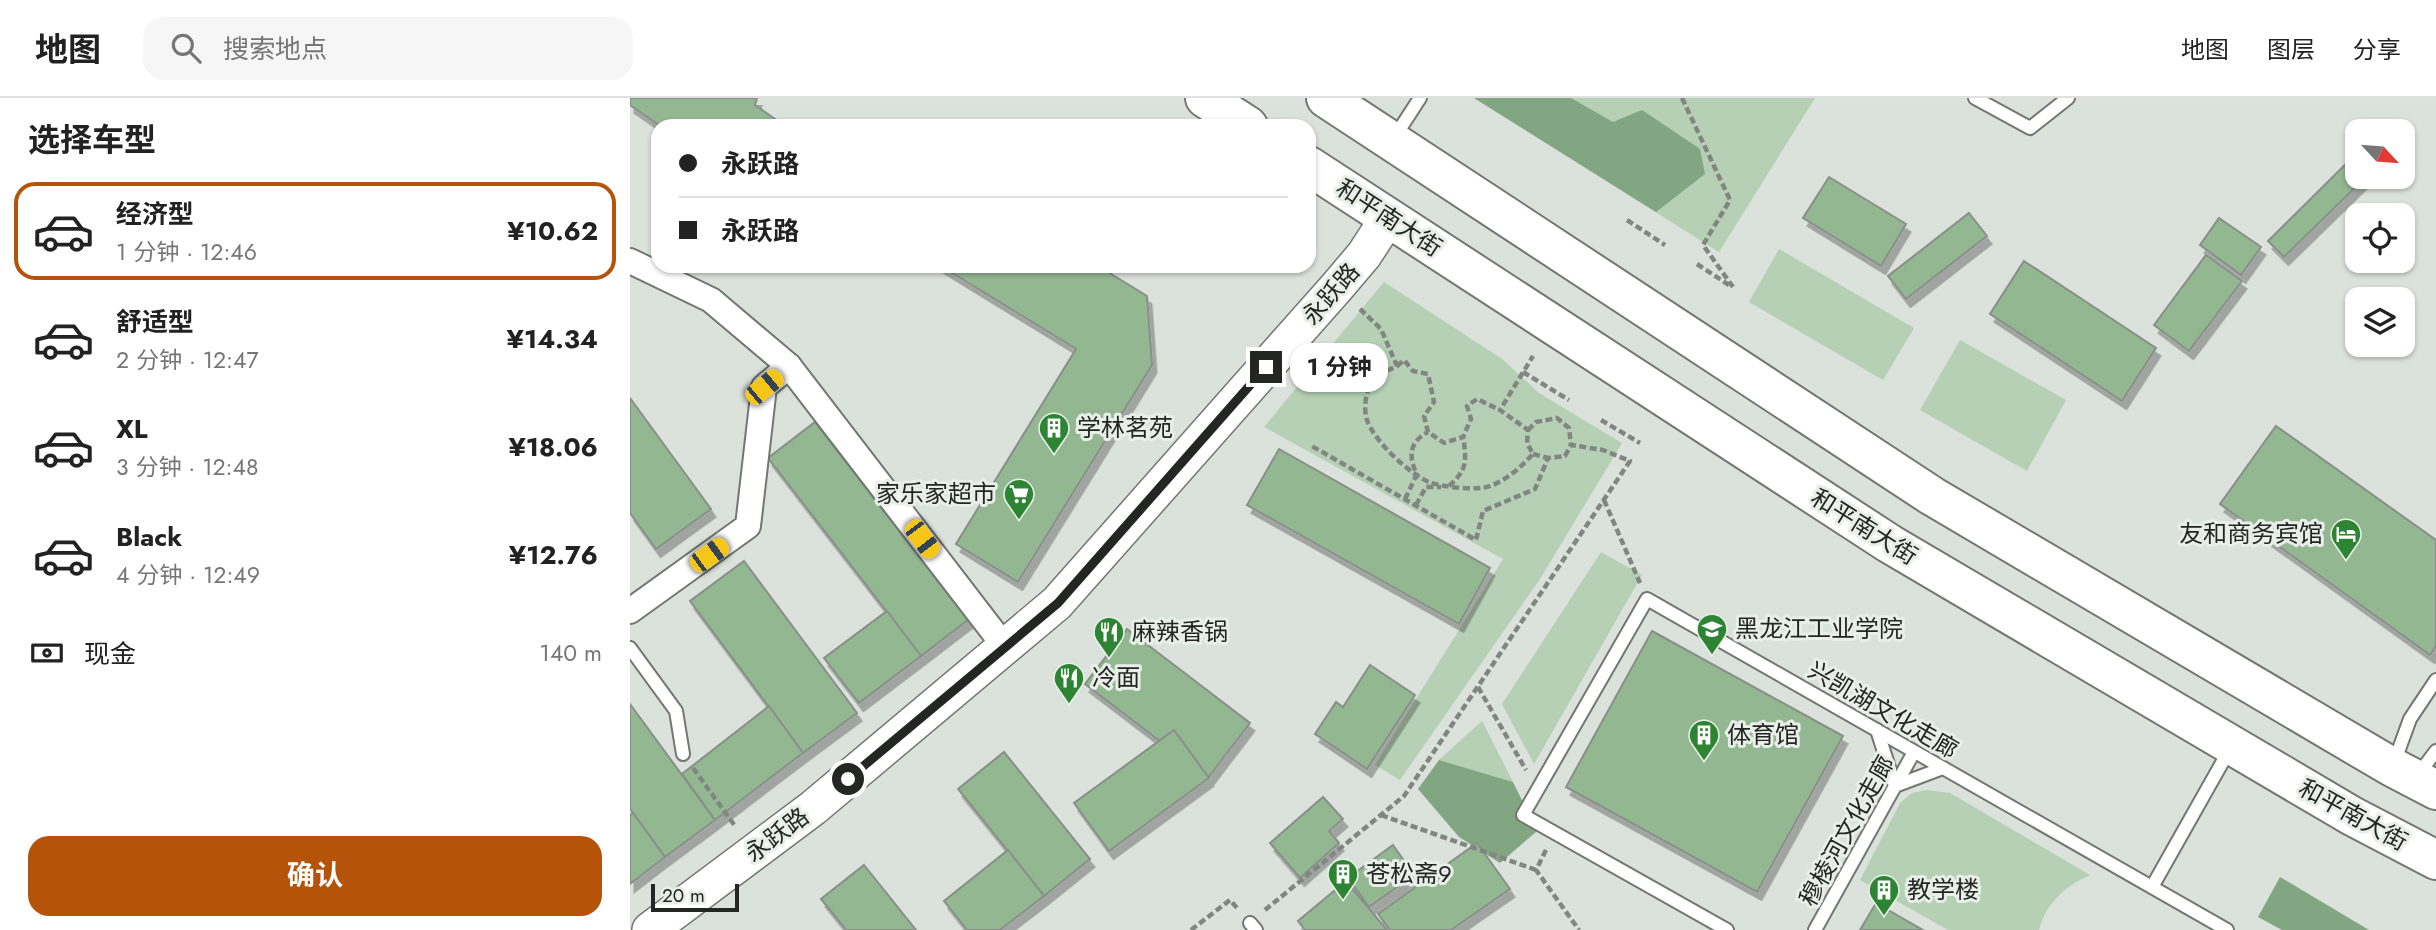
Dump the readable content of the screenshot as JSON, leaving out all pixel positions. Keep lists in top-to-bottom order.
{
  "streets": {
    "main road": ["和平南大街"],
    "street": ["永跃路"],
    "lane": ["兴凯湖文化走廊", "穆棱河文化走廊"]
  },
  "crossings": [
    ["和平南大街", "永跃路"],
    ["兴凯湖文化走廊", "穆棱河文化走廊"]
  ],
  "places": {
    "building": [
      "学林茗苑",
      "体育馆",
      "苍松斋9",
      "教学楼"
    ],
    "supermarket": ["家乐家超市"],
    "hotel": ["友和商务宾馆"],
    "school or university": ["黑龙江工业学院"],
    "restaurant": ["麻辣香锅", "冷面"]
  },
  "scale_bar": "20 m",
  "north": "bottom right",
  "page": {
    "header": "地图",
    "search": "搜索地点",
    "nav": ["地图", "图层", "分享"],
    "heading": "选择车型",
    "banner": ["永跃路", "永跃路"],
    "list": [
      {
        "name": "经济型",
        "note": "1 分钟 · 12:46",
        "value": "¥10.62"
      },
      {
        "name": "舒适型",
        "note": "2 分钟 · 12:47",
        "value": "¥14.34"
      },
      {
        "name": "XL",
        "note": "3 分钟 · 12:48",
        "value": "¥18.06"
      },
      {
        "name": "Black",
        "note": "4 分钟 · 12:49",
        "value": "¥12.76"
      }
    ],
    "bubble": "1 分钟",
    "pay": ["现金", "140 m"],
    "buttons": "确认",
    "scale": "20 m"
  }
}
